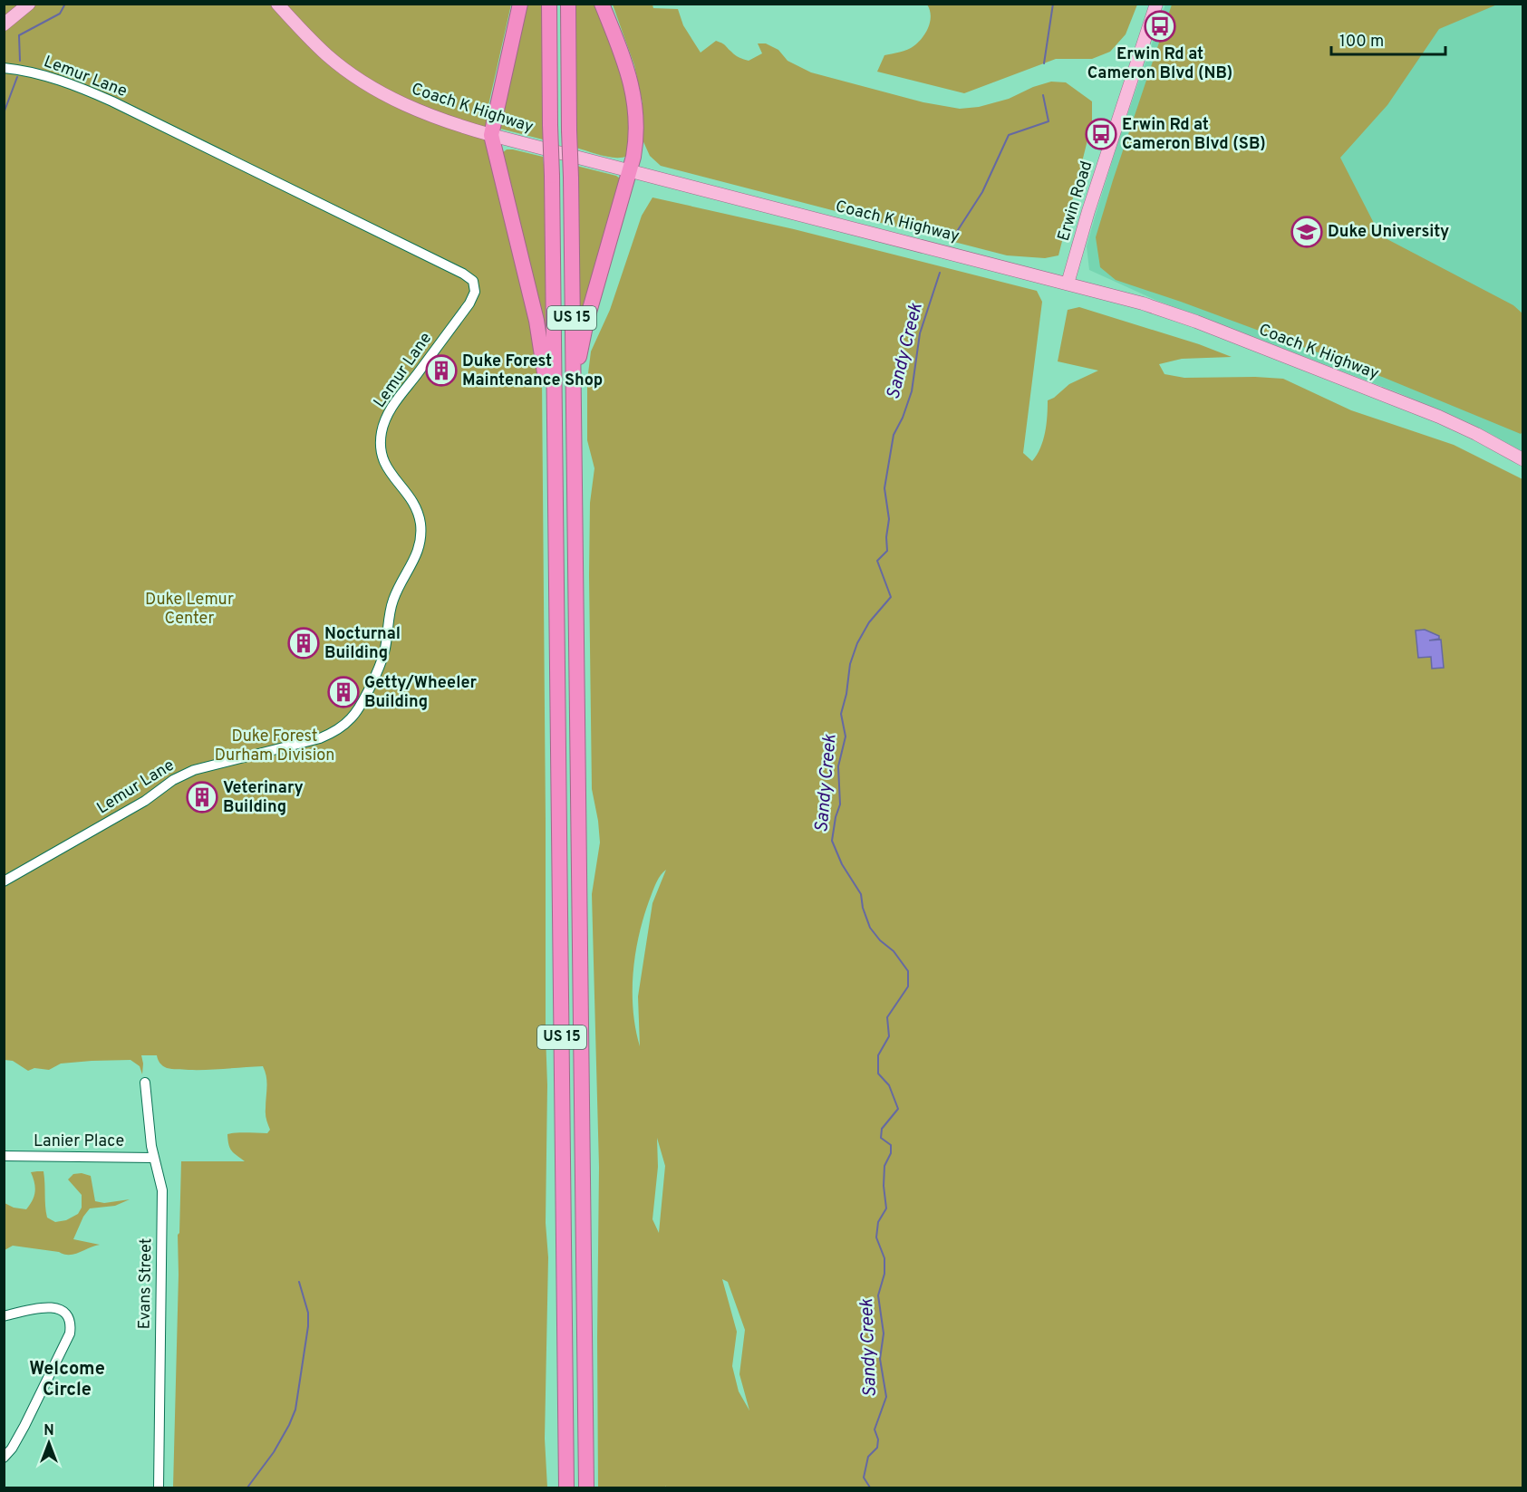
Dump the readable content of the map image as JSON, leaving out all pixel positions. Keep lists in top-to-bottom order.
{
  "streets": {
    "highway": ["US 15"],
    "main road": ["Coach K Highway", "Erwin Road"],
    "street": ["Lemur Lane", "Lanier Place", "Evans Street"]
  },
  "crossings": [
    ["Coach K Highway", "Erwin Road"],
    ["Lanier Place", "Evans Street"]
  ],
  "districts": ["Welcome Circle"],
  "water": ["Sandy Creek"],
  "parks": ["Duke Lemur Center", "Duke Forest Durham Division"],
  "places": {
    "bus stop": ["Erwin Rd at Cameron Blvd (NB)", "Erwin Rd at Cameron Blvd (SB)"],
    "school or university": ["Duke University"],
    "building": [
      "Duke Forest Maintenance Shop",
      "Nocturnal Building",
      "Getty/Wheeler Building",
      "Veterinary Building"
    ]
  },
  "scale_bar": "100 m",
  "north": "top"
}
